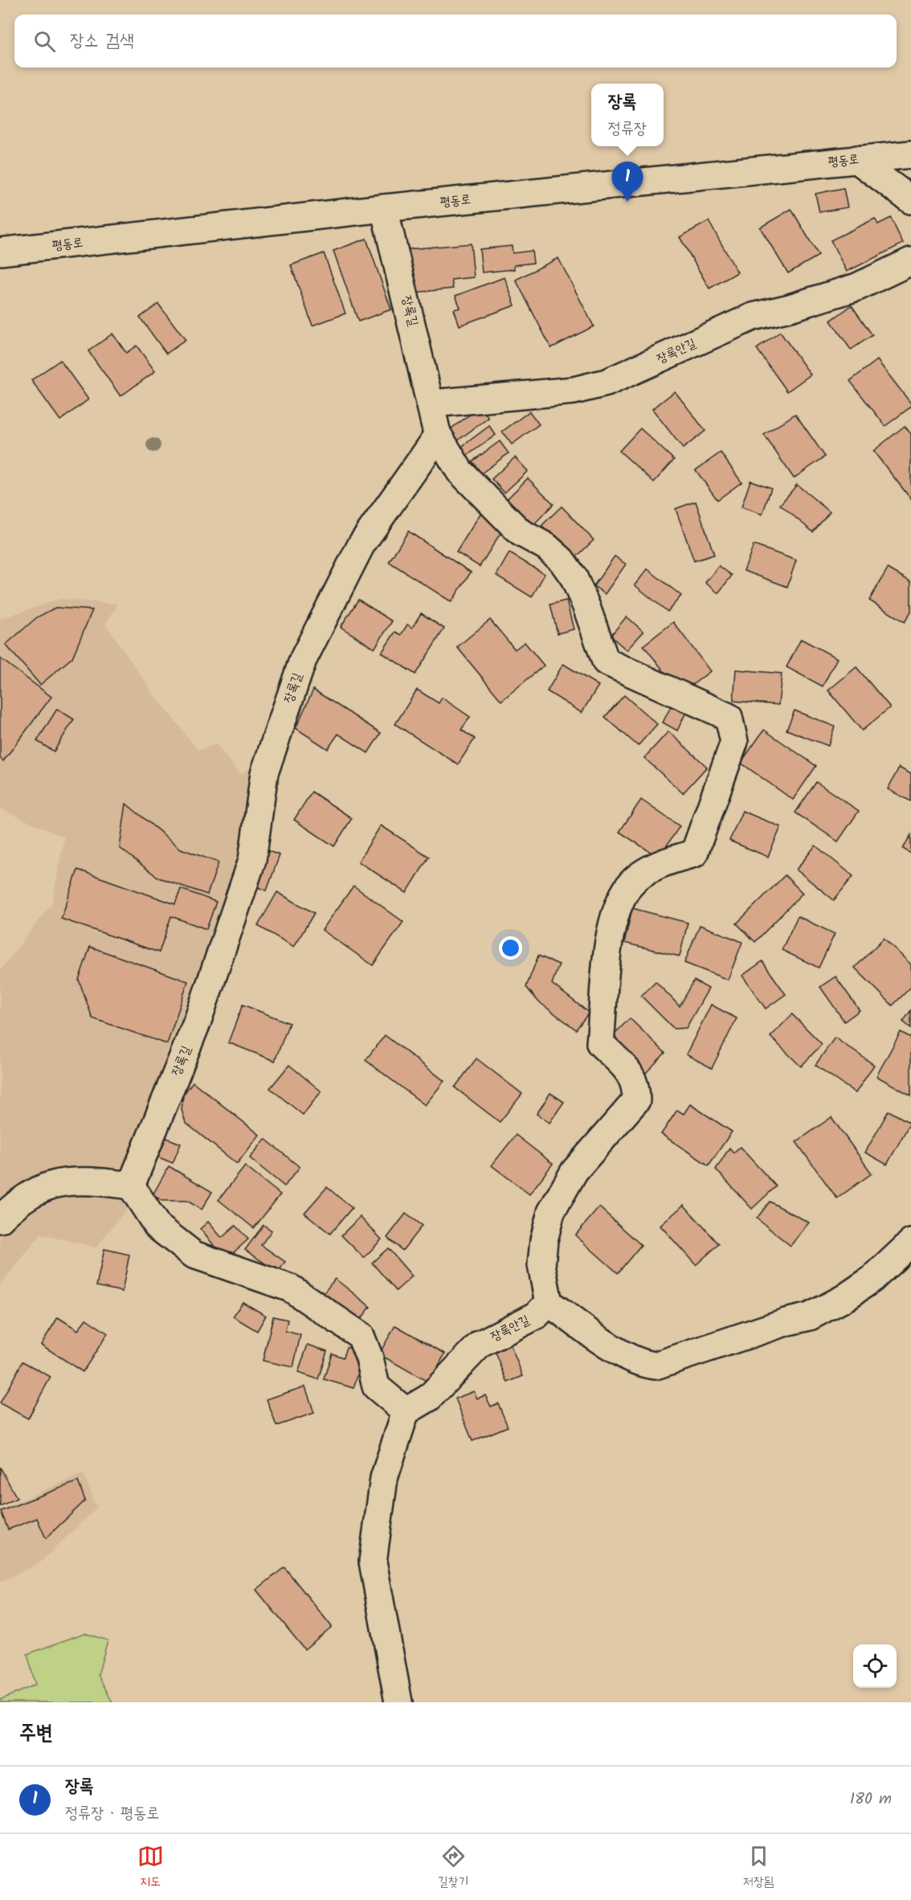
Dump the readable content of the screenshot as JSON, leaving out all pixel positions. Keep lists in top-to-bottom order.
{
  "streets": {
    "street": ["평동로", "장록길", "장록안길"]
  },
  "crossings": [
    ["평동로", "장록길"],
    ["장록길", "장록안길"]
  ],
  "page": {
    "search": "장소 검색",
    "popup": ["장록", "정류장"],
    "pins": "1",
    "heading": "주변",
    "list": [
      {
        "mark": "1",
        "name": "장록",
        "note": "정류장 · 평동로",
        "value": "180 m"
      }
    ],
    "nav": ["지도", "길찾기", "저장됨"]
  }
}
